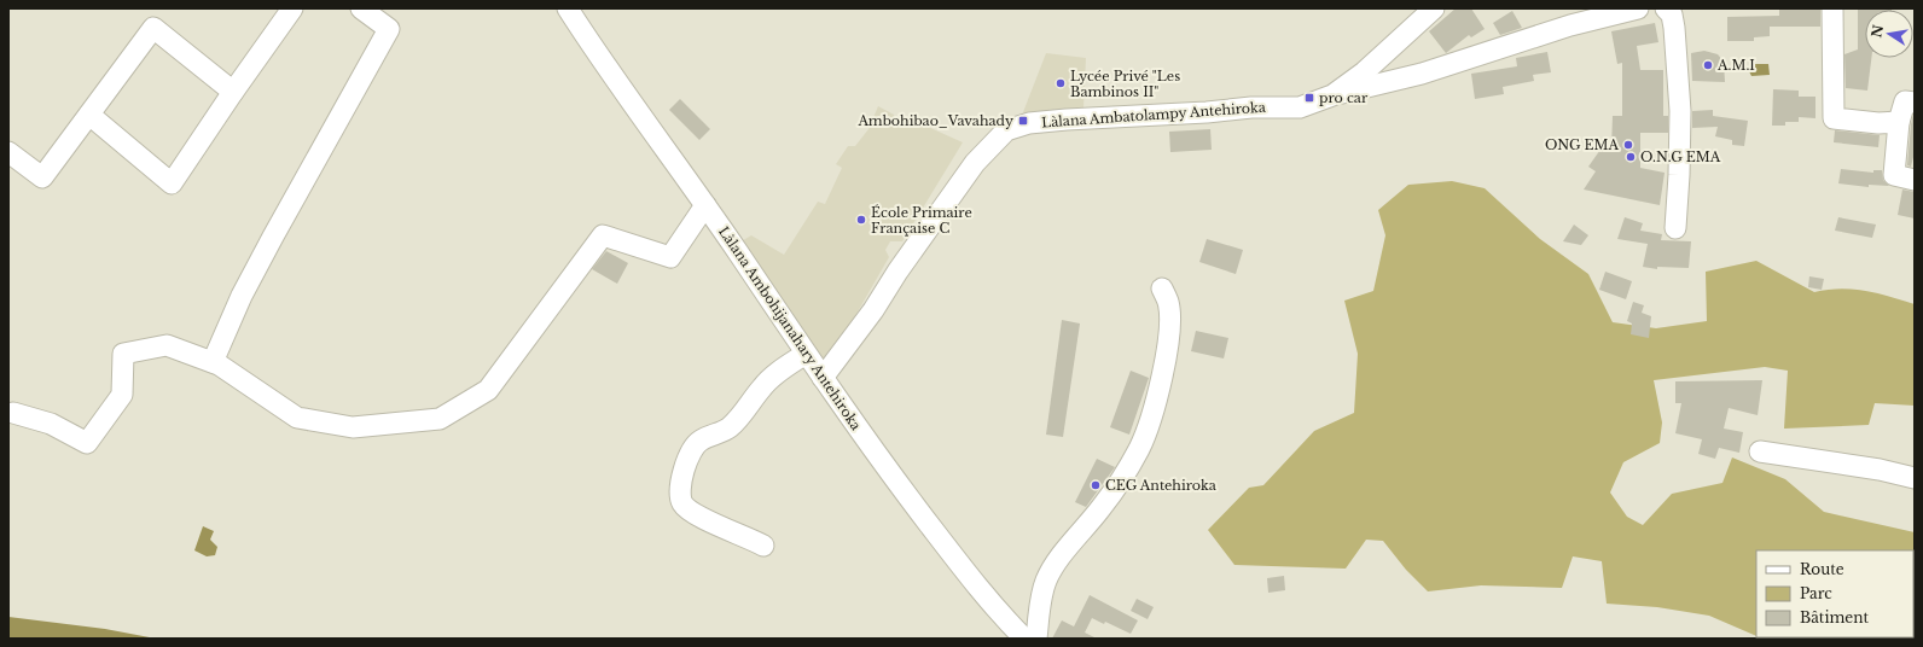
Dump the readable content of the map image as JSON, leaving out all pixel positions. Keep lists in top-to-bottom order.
{
  "streets": {
    "street": ["Làlana Ambatolampy Antehiroka", "Làlana Ambohijanahary Antehiroka"]
  },
  "crossings": [
    ["Làlana Ambatolampy Antehiroka", "Làlana Ambohijanahary Antehiroka"]
  ],
  "places": {
    "other": [
      "A.M.I",
      "Lycée Privé \"Les Bambinos II\"",
      "ONG EMA",
      "O.N.G EMA",
      "École Primaire Française C",
      "CEG Antehiroka"
    ],
    "transit": ["pro car", "Ambohibao_Vavahady"]
  },
  "legend": ["Route", "Parc", "Bâtiment"],
  "north": "left"
}
